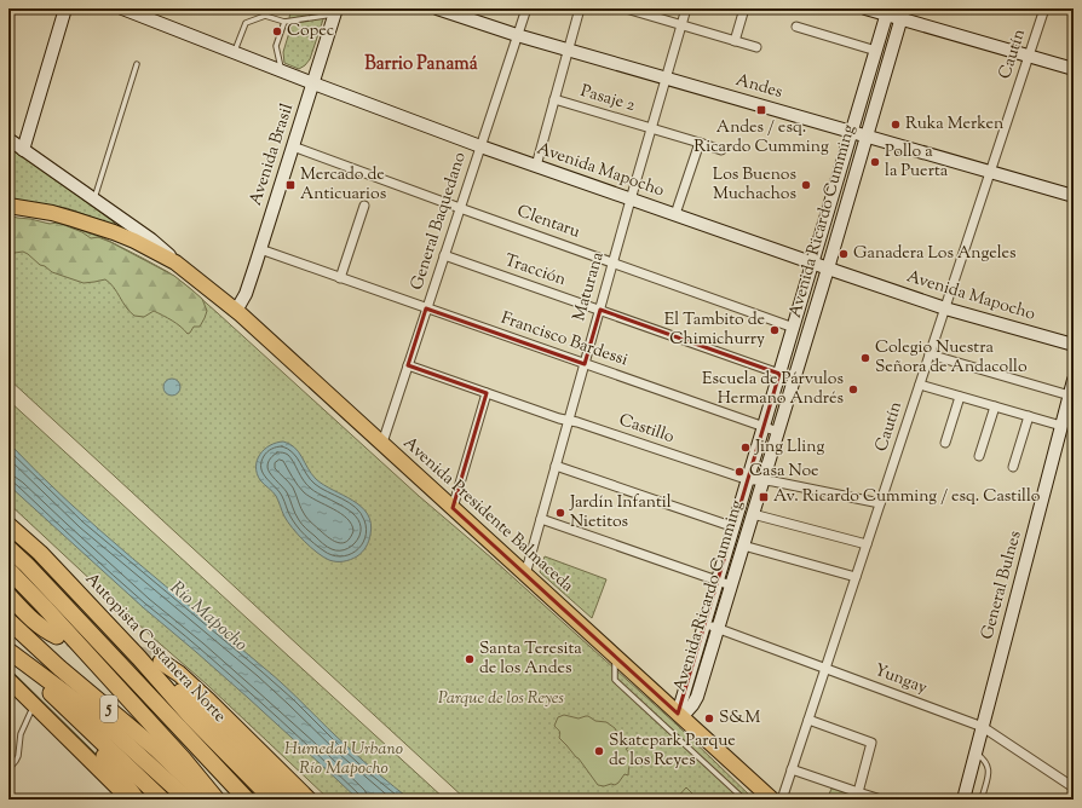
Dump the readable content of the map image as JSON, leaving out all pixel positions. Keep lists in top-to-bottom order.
{
  "streets": {
    "highway": ["Autopista Costanera Norte", "5"],
    "main road": [
      "Andes",
      "Avenida Brasil",
      "Avenida Mapocho",
      "Avenida Ricardo Cumming",
      "Avenida Presidente Balmaceda",
      "General Bulnes"
    ],
    "street": [
      "Cautín",
      "Pasaje 2",
      "General Baquedano",
      "Clentaru",
      "Tracción",
      "Maturana",
      "Francisco Bardessi",
      "Castillo",
      "Yungay"
    ]
  },
  "crossings": [
    ["Cautín", "Andes"],
    ["Cautín", "Avenida Mapocho"],
    ["Cautín", "Castillo"],
    ["Cautín", "Yungay"],
    ["Andes", "General Baquedano"],
    ["Andes", "Avenida Ricardo Cumming"],
    ["Andes", "Maturana"],
    ["Pasaje 2", "Maturana"],
    ["Avenida Brasil", "Avenida Mapocho"],
    ["Avenida Brasil", "Clentaru"],
    ["Avenida Brasil", "Francisco Bardessi"],
    ["Avenida Brasil", "Avenida Presidente Balmaceda"],
    ["Avenida Mapocho", "General Baquedano"],
    ["Avenida Mapocho", "Avenida Ricardo Cumming"],
    ["Avenida Mapocho", "Maturana"],
    ["General Baquedano", "Clentaru"],
    ["General Baquedano", "Tracción"],
    ["General Baquedano", "Francisco Bardessi"],
    ["General Baquedano", "Castillo"],
    ["General Baquedano", "Avenida Presidente Balmaceda"],
    ["Avenida Ricardo Cumming", "Clentaru"],
    ["Avenida Ricardo Cumming", "Tracción"],
    ["Avenida Ricardo Cumming", "Francisco Bardessi"],
    ["Avenida Ricardo Cumming", "Castillo"],
    ["Avenida Ricardo Cumming", "Avenida Presidente Balmaceda"],
    ["Avenida Ricardo Cumming", "Yungay"],
    ["Clentaru", "Maturana"],
    ["Tracción", "Maturana"],
    ["Maturana", "Francisco Bardessi"],
    ["Maturana", "Castillo"],
    ["Maturana", "Avenida Presidente Balmaceda"],
    ["General Bulnes", "Yungay"]
  ],
  "districts": ["Barrio Panamá"],
  "water": ["Río Mapocho"],
  "parks": ["Parque de los Reyes", "Humedal Urbano Río Mapocho"],
  "places": {
    "other": [
      "Copec",
      "Ruka Merken",
      "Pollo a la Puerta",
      "Los Buenos Muchachos",
      "Ganadera Los Angeles",
      "El Tambito de Chimichurry",
      "Colegio Nuestra Señora de Andacollo",
      "Escuela de Párvulos Hermano Andrés",
      "Jing Lling",
      "Casa Noe",
      "Jardín Infantil Nietitos",
      "Santa Teresita de los Andes",
      "S&M",
      "Skatepark Parque de los Reyes"
    ],
    "transit": ["Andes / esq. Ricardo Cumming", "Mercado de Anticuarios", "Av. Ricardo Cumming / esq. Castillo"]
  }
}
